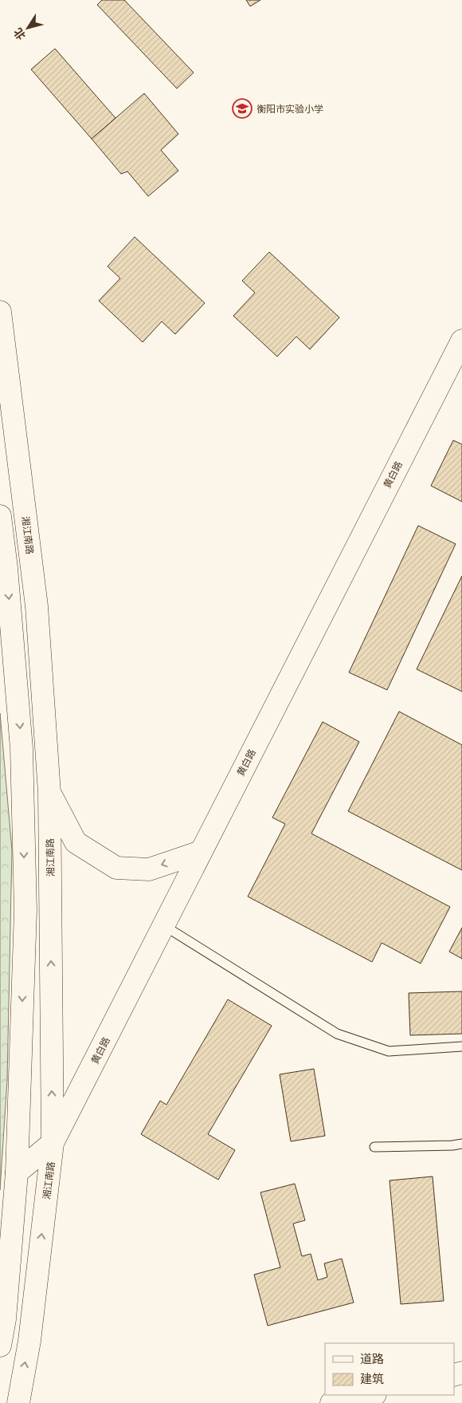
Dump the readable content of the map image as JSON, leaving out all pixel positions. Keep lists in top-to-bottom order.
{
  "streets": {
    "main road": ["黄白路", "湘江南路"]
  },
  "crossings": [
    ["黄白路", "湘江南路"]
  ],
  "places": {
    "school or university": ["衡阳市实验小学"]
  },
  "legend": ["道路", "建筑"],
  "north": "bottom left"
}
